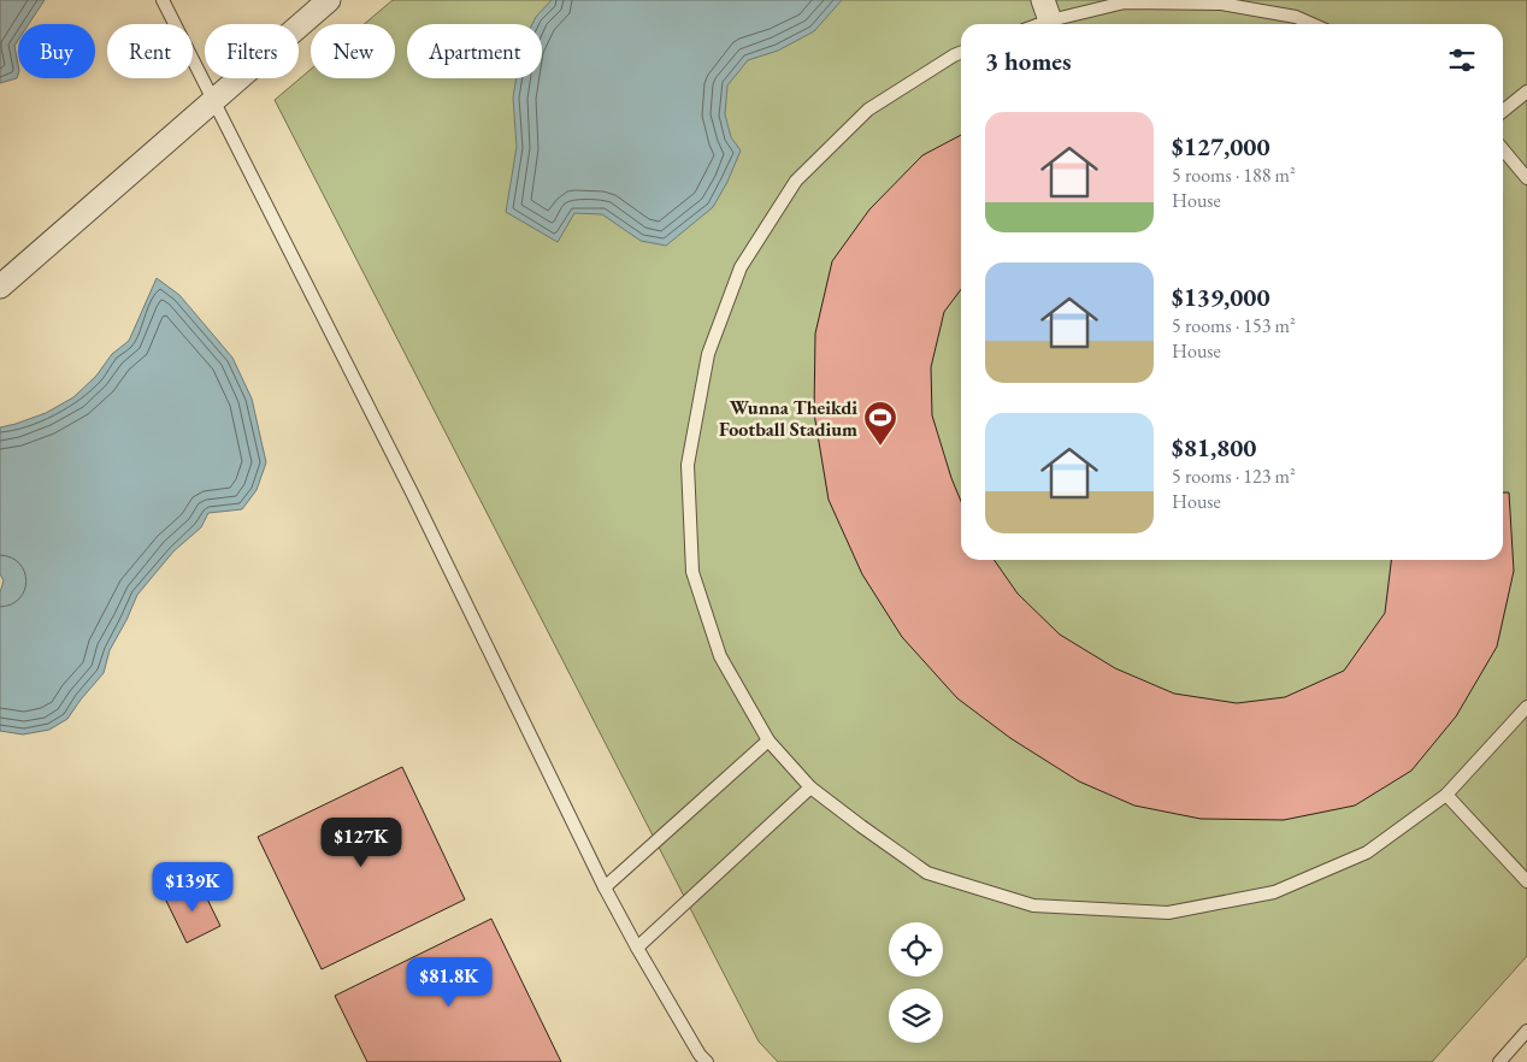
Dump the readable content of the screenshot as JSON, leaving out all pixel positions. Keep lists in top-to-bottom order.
{
  "places": {
    "sports": ["Wunna Theikdi Football Stadium"]
  },
  "page": {
    "chip": [
      "Buy",
      "Rent",
      "Filters",
      "New",
      "Apartment"
    ],
    "heading": "3 homes",
    "list": [
      {
        "name": "$127,000",
        "note": "5 rooms · 188 m² · House"
      },
      {
        "name": "$139,000",
        "note": "5 rooms · 153 m² · House"
      },
      {
        "name": "$81,800",
        "note": "5 rooms · 123 m² · House"
      }
    ],
    "price": ["$127K", "$139K", "$81.8K"]
  }
}
